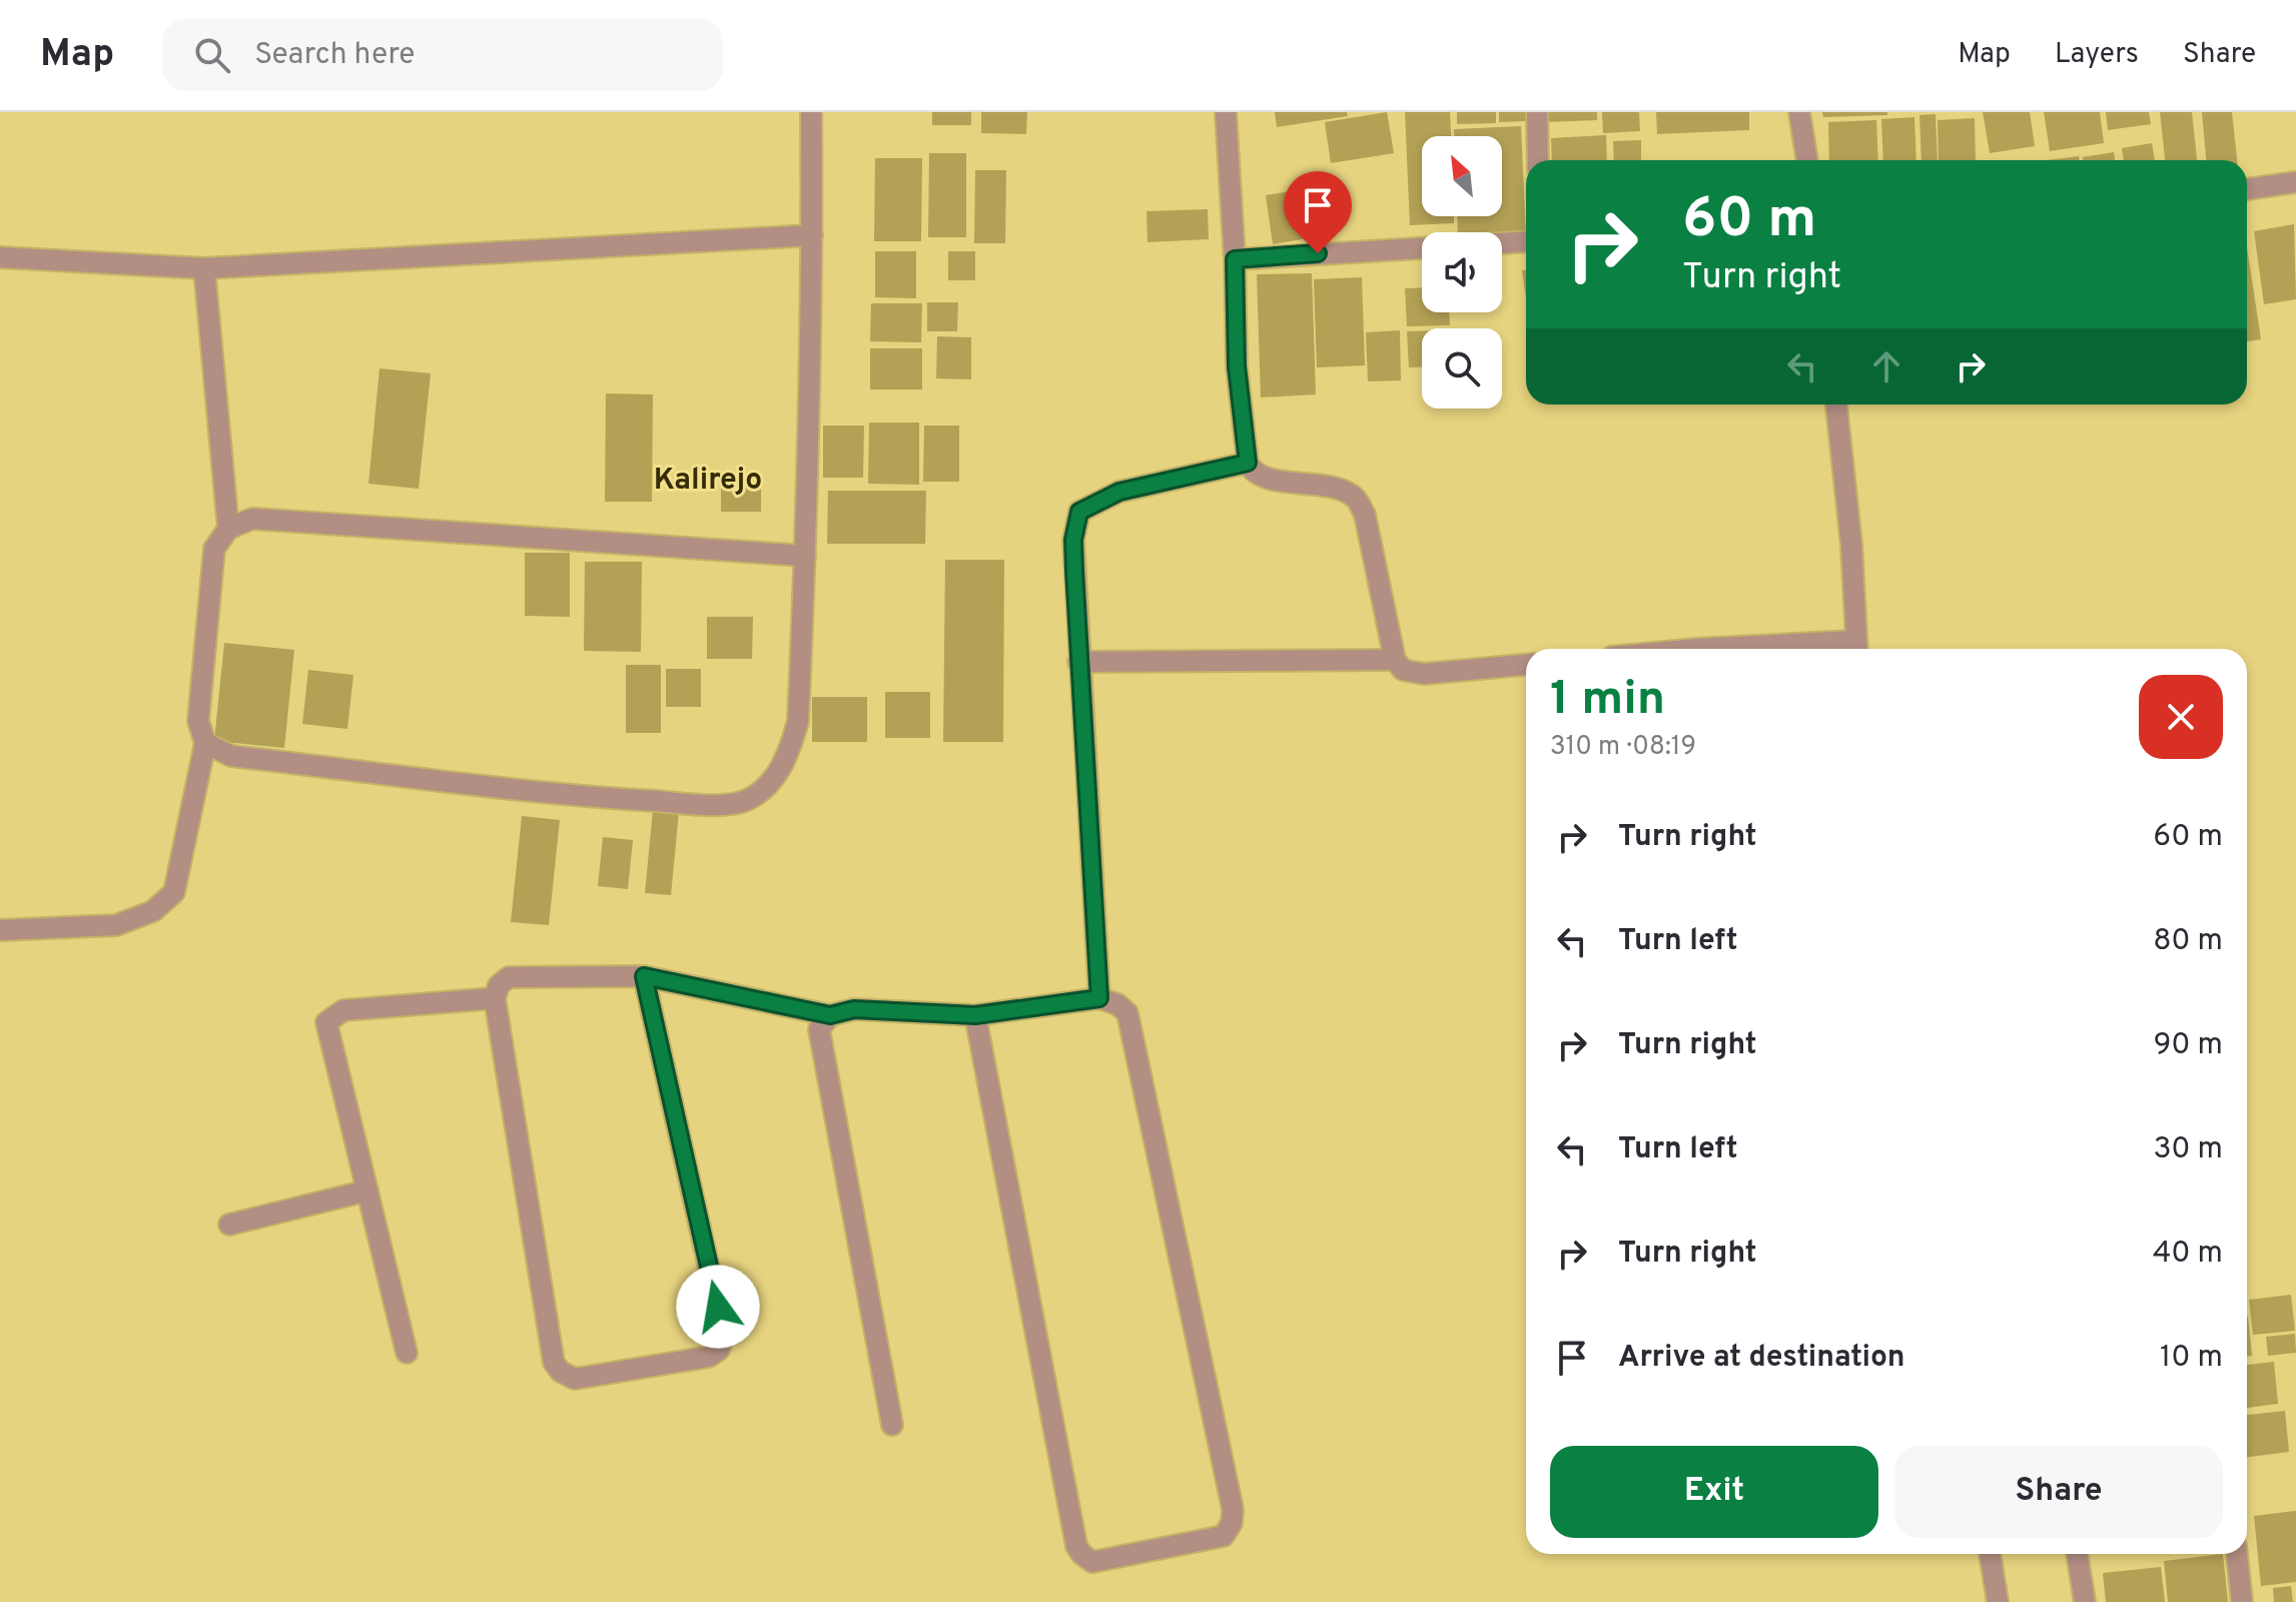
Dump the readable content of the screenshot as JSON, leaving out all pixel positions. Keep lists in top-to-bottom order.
{
  "districts": ["Kalirejo"],
  "north": "top left",
  "page": {
    "header": "Map",
    "search": "Search here",
    "nav": ["Map", "Layers", "Share"],
    "turn": ["60 m", "Turn right"],
    "heading": ["1 min", "310 m · 08:19"],
    "list": [
      {
        "name": "Turn right",
        "value": "60 m"
      },
      {
        "name": "Turn left",
        "value": "80 m"
      },
      {
        "name": "Turn right",
        "value": "90 m"
      },
      {
        "name": "Turn left",
        "value": "30 m"
      },
      {
        "name": "Turn right",
        "value": "40 m"
      },
      {
        "name": "Arrive at destination",
        "value": "10 m"
      }
    ],
    "buttons": ["Exit", "Share"]
  }
}
